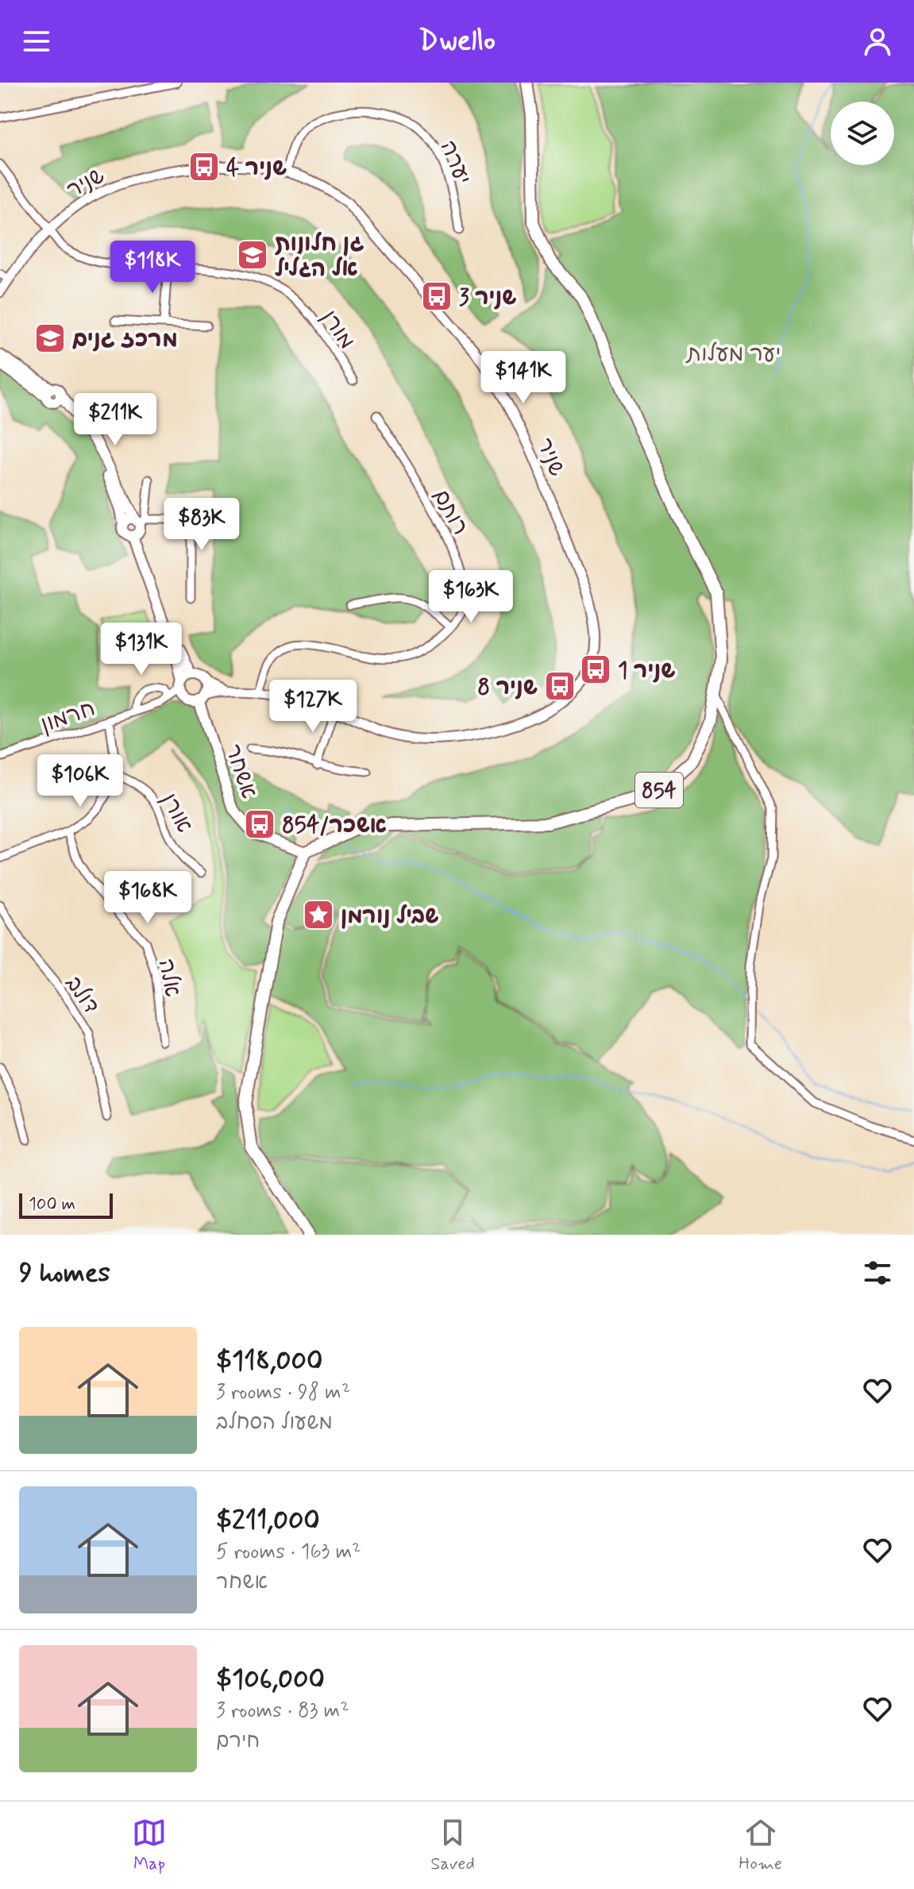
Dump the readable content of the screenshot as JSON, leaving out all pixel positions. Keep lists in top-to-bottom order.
{
  "streets": {
    "main road": ["אשחר", "854"],
    "street": [
      "יערה",
      "שניר",
      "מורן",
      "רותם",
      "חרמון",
      "אורן",
      "אלה",
      "דולב"
    ]
  },
  "crossings": [
    ["יערה", "שניר"],
    ["שניר", "מורן"],
    ["שניר", "רותם"],
    ["שניר", "חרמון"],
    ["שניר", "אשחר"],
    ["חרמון", "אשחר"],
    ["אשחר", "854"]
  ],
  "parks": ["יער מעלות"],
  "places": {
    "bus stop": [
      "שניר 4",
      "שניר 3",
      "שניר 1",
      "שניר 8",
      "אשכר/854"
    ],
    "school or university": ["גן חלונות אל הגליל", "מרכז גנים"],
    "place": ["שביל נורמן"]
  },
  "scale_bar": "100 m",
  "page": {
    "header": "Dwello",
    "price": [
      "$118K",
      "$141K",
      "$211K",
      "$83K",
      "$163K",
      "$131K",
      "$127K",
      "$106K",
      "$168K"
    ],
    "scale": "100 m",
    "heading": "9 homes",
    "list": [
      {
        "name": "$118,000",
        "note": "3 rooms · 98 m² · משעול הסחלב"
      },
      {
        "name": "$211,000",
        "note": "5 rooms · 163 m² · אשחר"
      },
      {
        "name": "$106,000",
        "note": "3 rooms · 83 m² · חירם"
      }
    ],
    "tabs": ["Map", "Saved", "Home"]
  }
}
